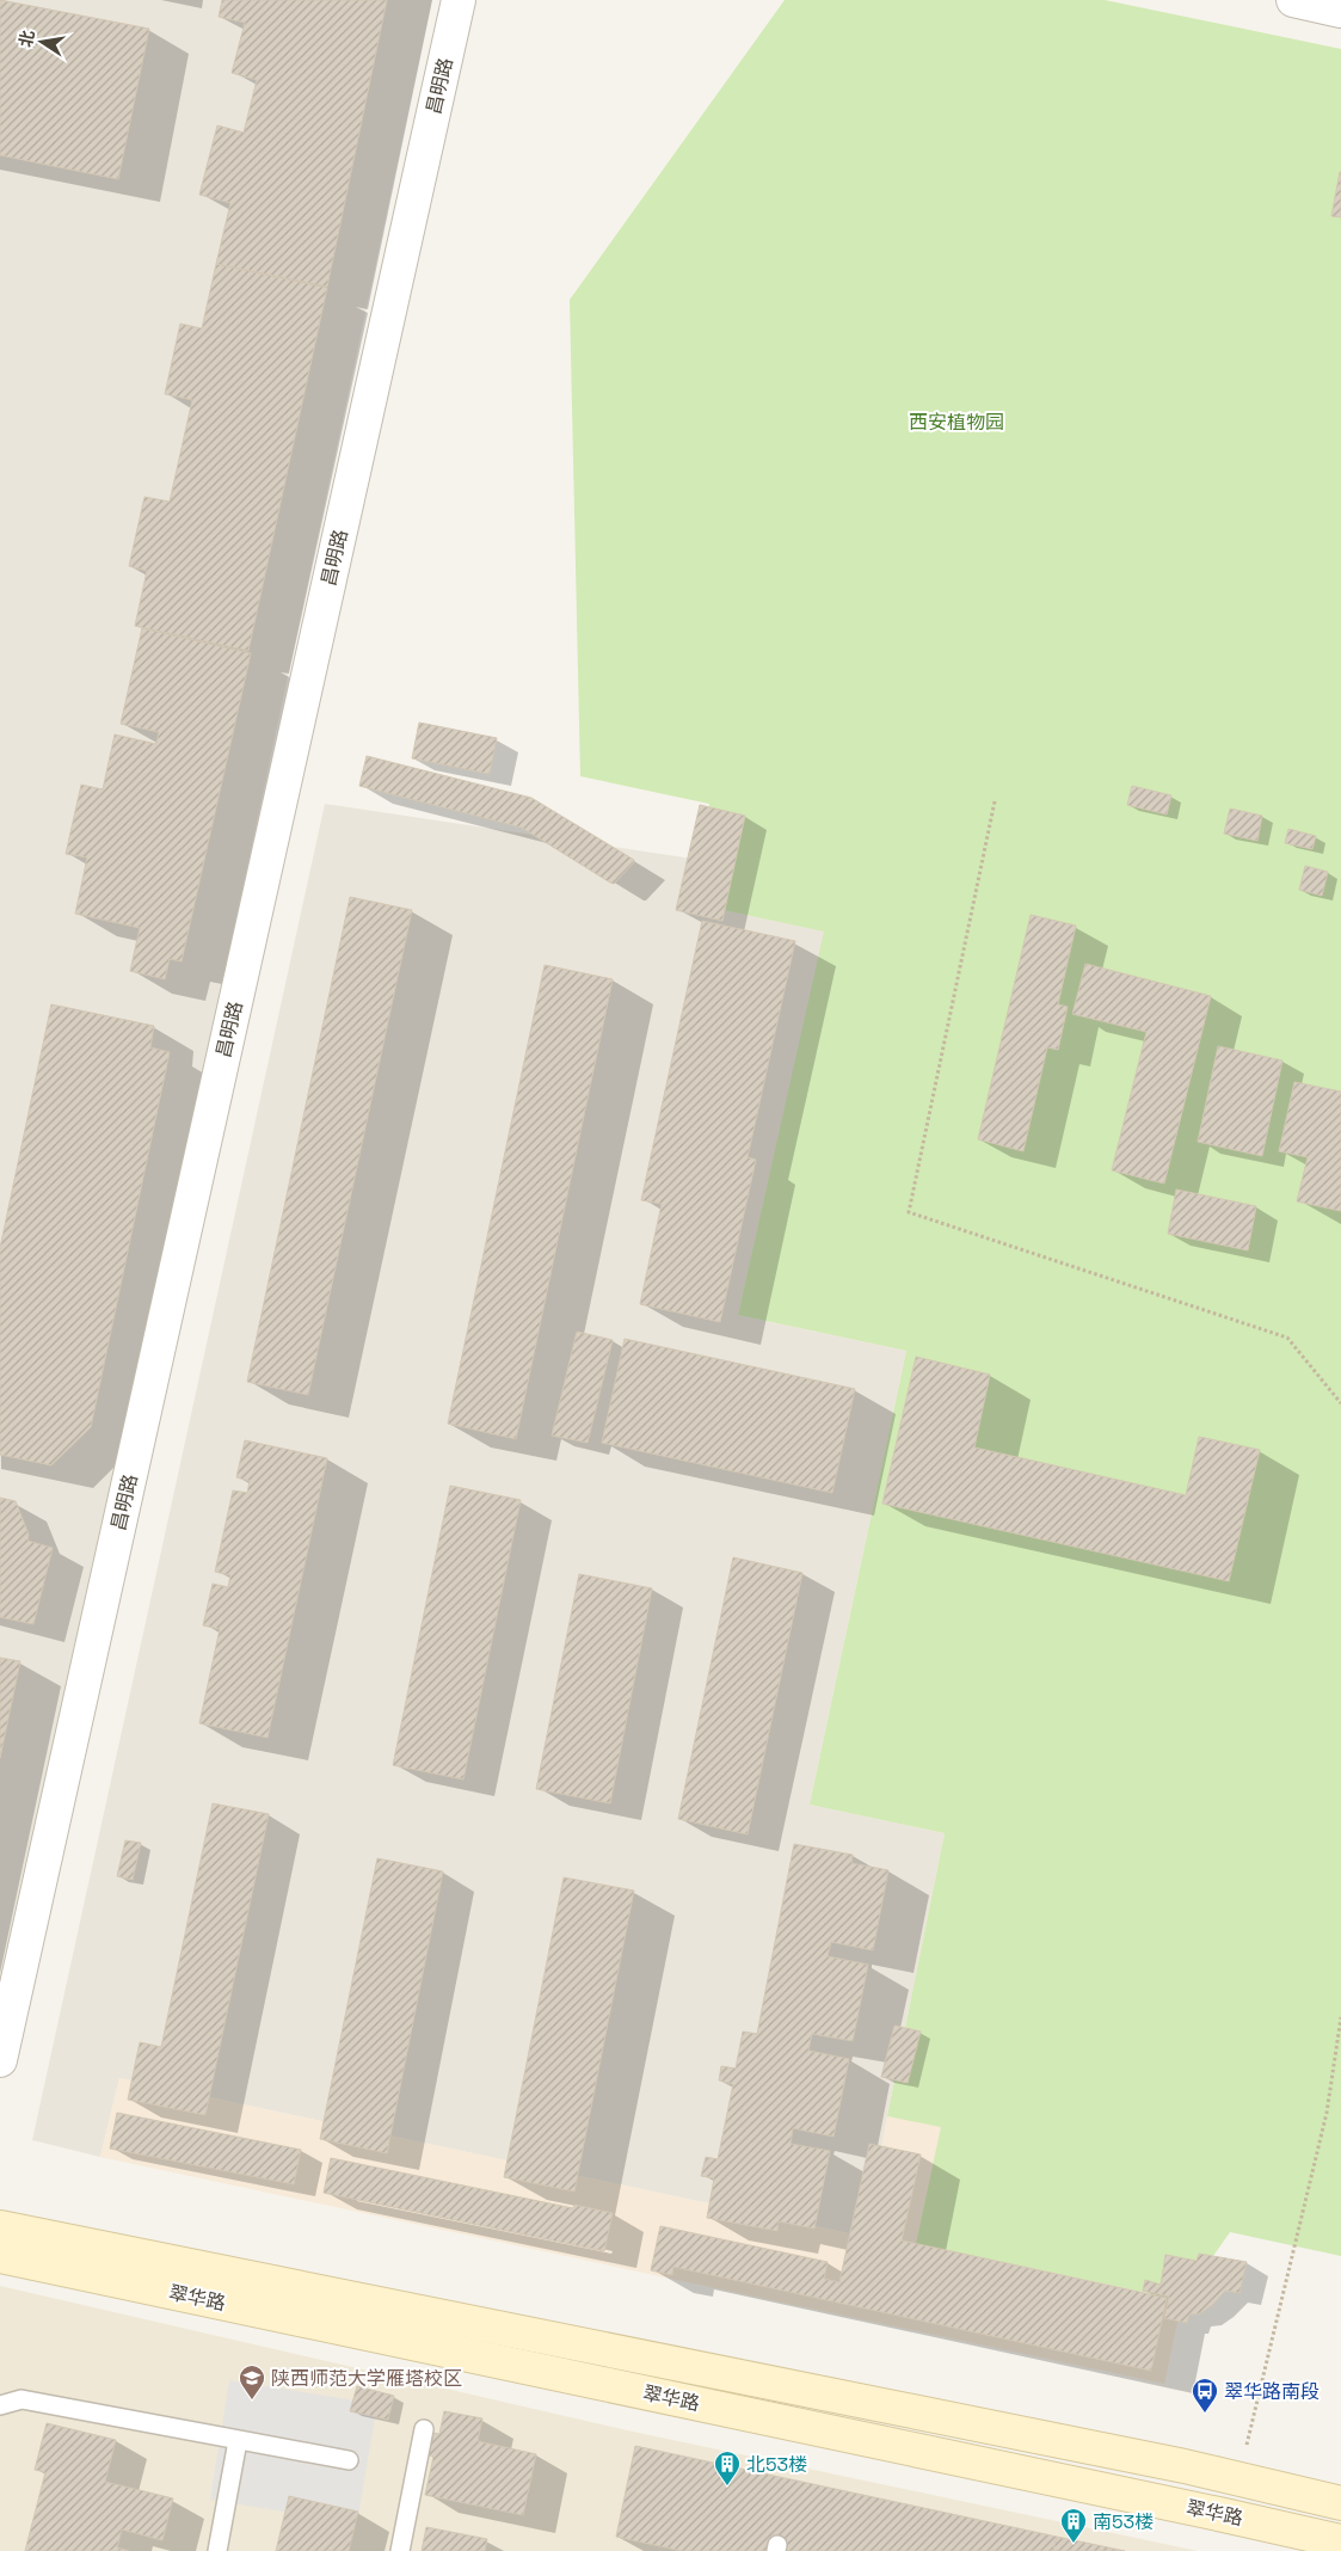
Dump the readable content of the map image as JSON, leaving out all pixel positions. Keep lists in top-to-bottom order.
{
  "streets": {
    "main road": ["翠华路"],
    "street": ["昌明路"]
  },
  "parks": ["西安植物园"],
  "places": {
    "school or university": ["陕西师范大学雁塔校区"],
    "bus stop": ["翠华路南段"],
    "building": ["北53楼", "南53楼"]
  },
  "north": "left"
}
